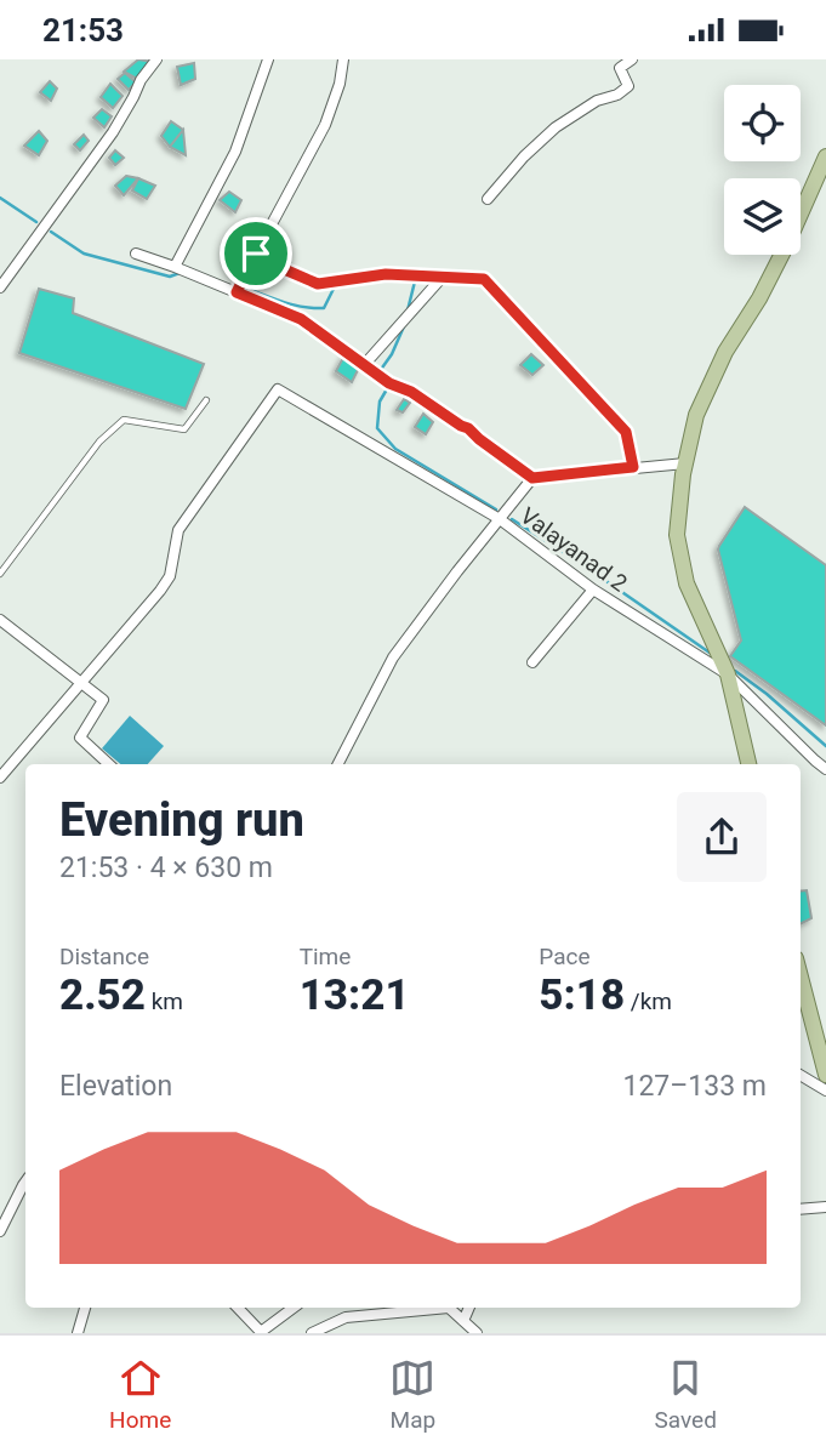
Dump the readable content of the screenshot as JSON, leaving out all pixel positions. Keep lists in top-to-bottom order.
{
  "streets": {
    "street": ["Valayanad 2"]
  },
  "page": {
    "status": "21:53",
    "heading": ["Evening run", "21:53 · 4 × 630 m"],
    "stats": [
      ["Distance", "2.52 km"],
      ["Time", "13:21"],
      ["Pace", "5:18 /km"]
    ],
    "chart": ["Elevation", "127–133 m"],
    "tabs": ["Home", "Map", "Saved"]
  }
}
